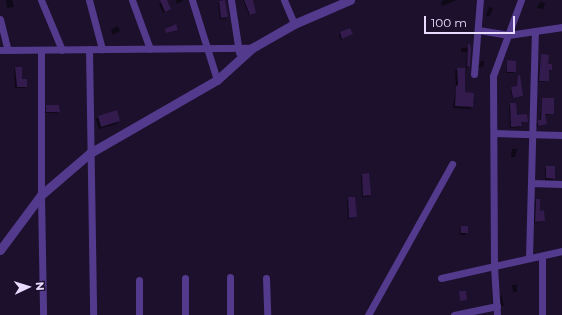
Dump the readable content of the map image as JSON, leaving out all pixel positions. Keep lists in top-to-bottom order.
{
  "scale_bar": "100 m",
  "north": "right"
}
